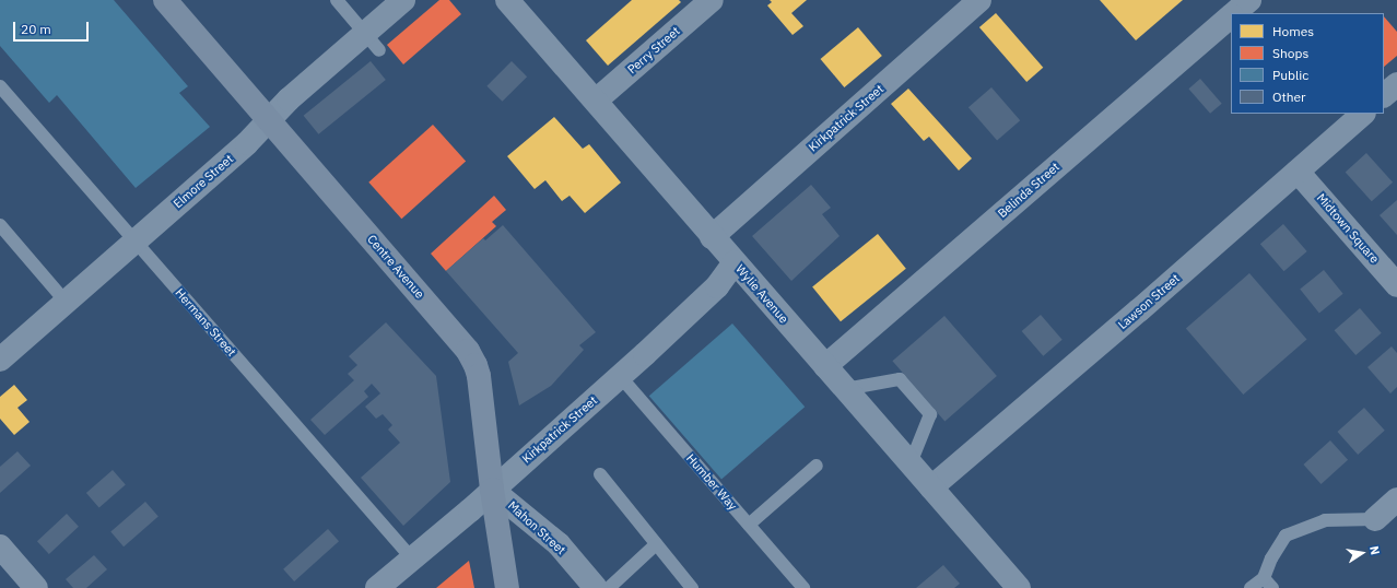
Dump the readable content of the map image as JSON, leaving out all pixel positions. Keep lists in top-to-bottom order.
{
  "streets": {
    "main road": ["Centre Avenue"],
    "street": [
      "Perry Street",
      "Kirkpatrick Street",
      "Elmore Street",
      "Belinda Street",
      "Midtown Square",
      "Wylie Avenue",
      "Lawson Street",
      "Mahon Street"
    ],
    "lane": ["Hermans Street", "Humber Way"]
  },
  "crossings": [
    ["Perry Street", "Wylie Avenue"],
    ["Kirkpatrick Street", "Centre Avenue"],
    ["Kirkpatrick Street", "Wylie Avenue"],
    ["Kirkpatrick Street", "Hermans Street"],
    ["Kirkpatrick Street", "Humber Way"],
    ["Kirkpatrick Street", "Mahon Street"],
    ["Elmore Street", "Centre Avenue"],
    ["Elmore Street", "Hermans Street"],
    ["Belinda Street", "Wylie Avenue"],
    ["Midtown Square", "Lawson Street"],
    ["Centre Avenue", "Mahon Street"],
    ["Wylie Avenue", "Lawson Street"]
  ],
  "legend": [
    "Homes",
    "Shops",
    "Public",
    "Other"
  ],
  "scale_bar": "20 m",
  "north": "right"
}
